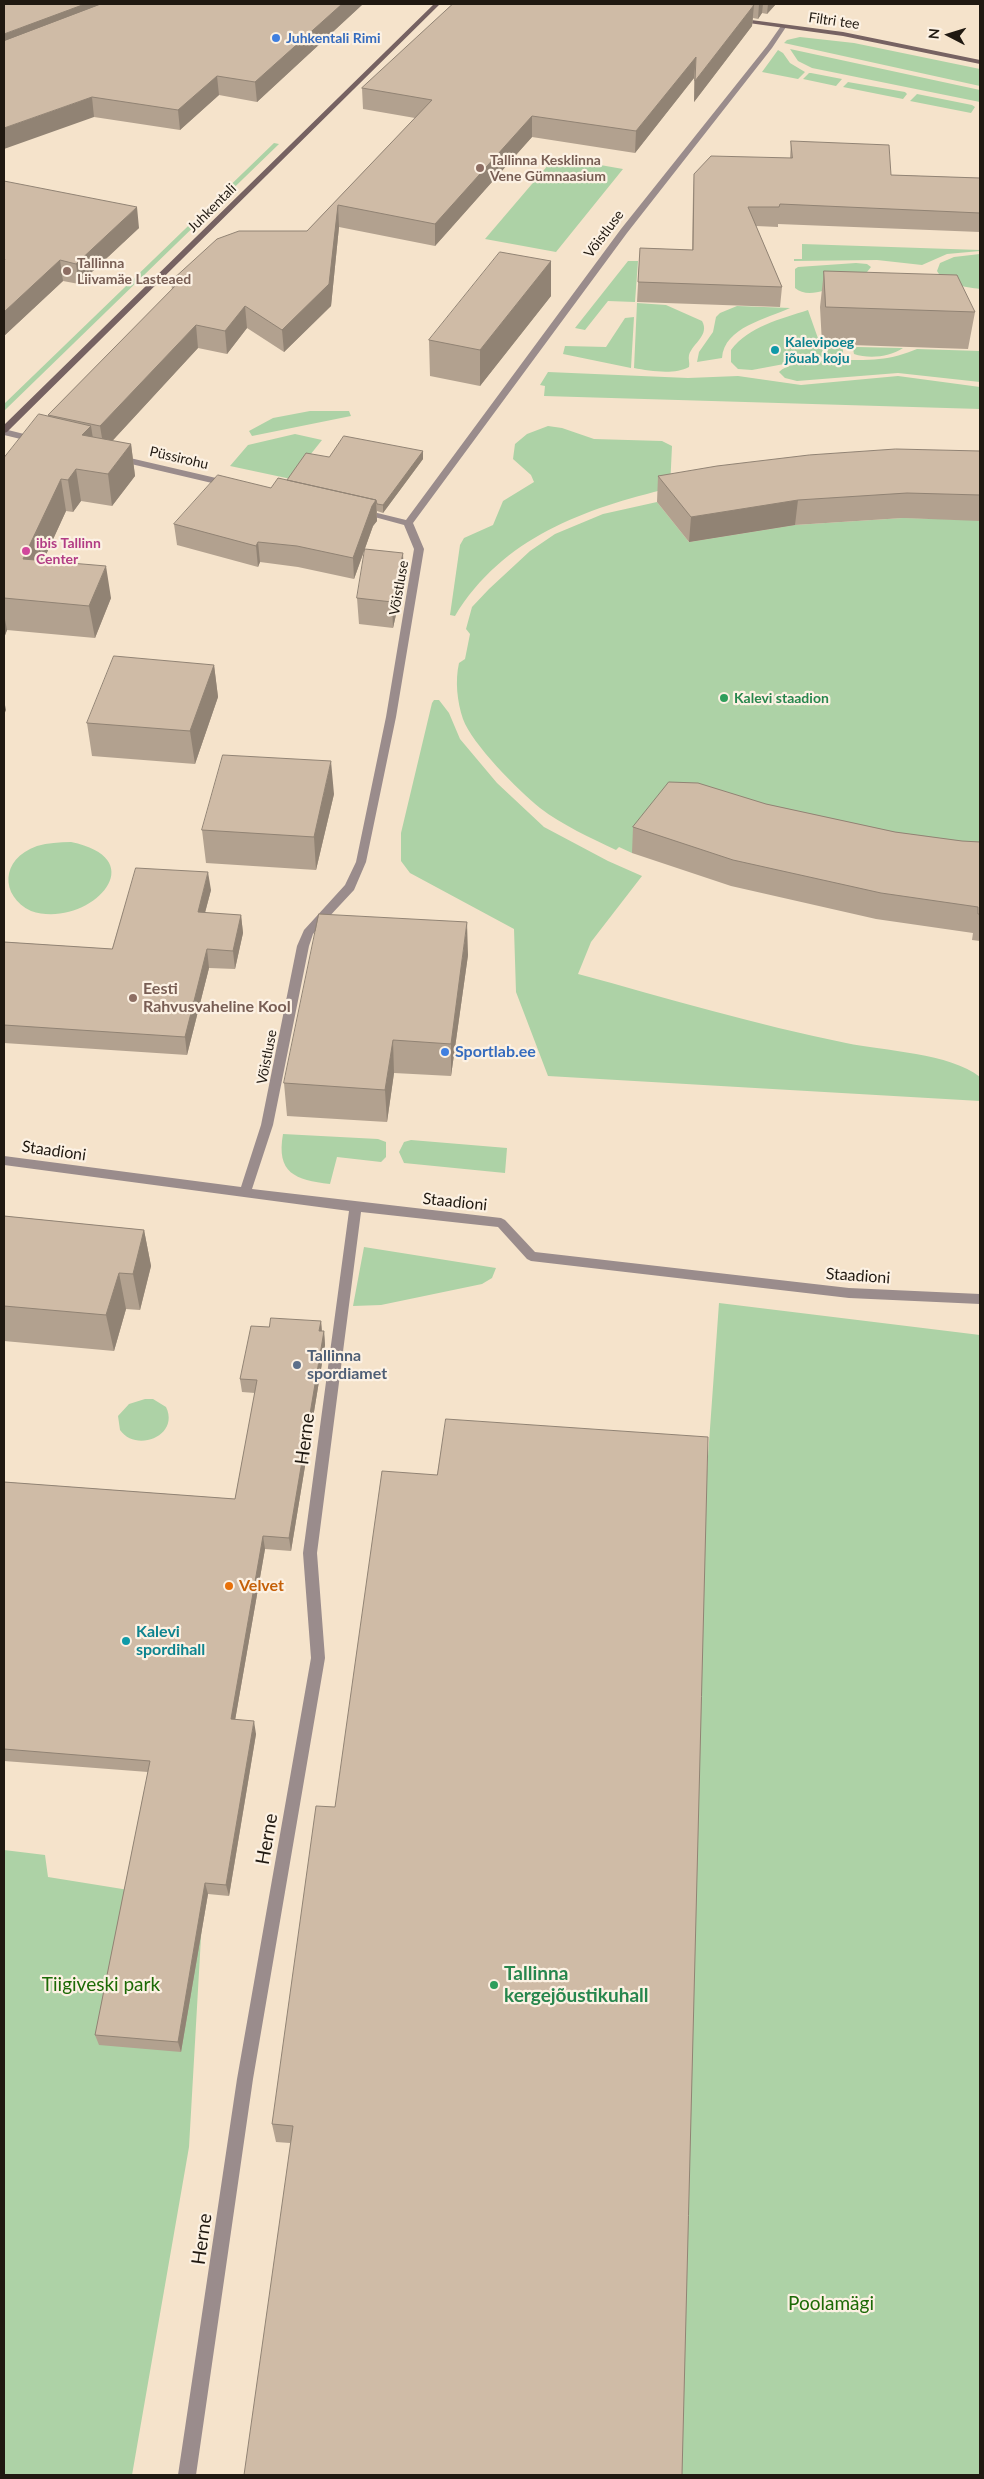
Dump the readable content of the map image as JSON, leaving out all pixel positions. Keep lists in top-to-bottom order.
{
  "streets": {
    "street": [
      "Filtri tee",
      "Juhkentali",
      "Võistluse",
      "Püssirohu",
      "Staadioni",
      "Herne"
    ]
  },
  "crossings": [
    ["Filtri tee", "Võistluse"],
    ["Võistluse", "Staadioni"],
    ["Staadioni", "Herne"]
  ],
  "parks": ["Tiigiveski park", "Poolamägi"],
  "places": [
    "Juhkentali Rimi",
    "Tallinna Kesklinna Vene Gümnaasium",
    "Tallinna Liivamäe Lasteaed",
    "Kalevipoeg jõuab koju",
    "ibis Tallinn Center",
    "Kalevi staadion",
    "Eesti Rahvusvaheline Kool",
    "Sportlab.ee",
    "Tallinna spordiamet",
    "Velvet",
    "Kalevi spordihall",
    "Tallinna kergejõustikuhall"
  ],
  "north": "left"
}
